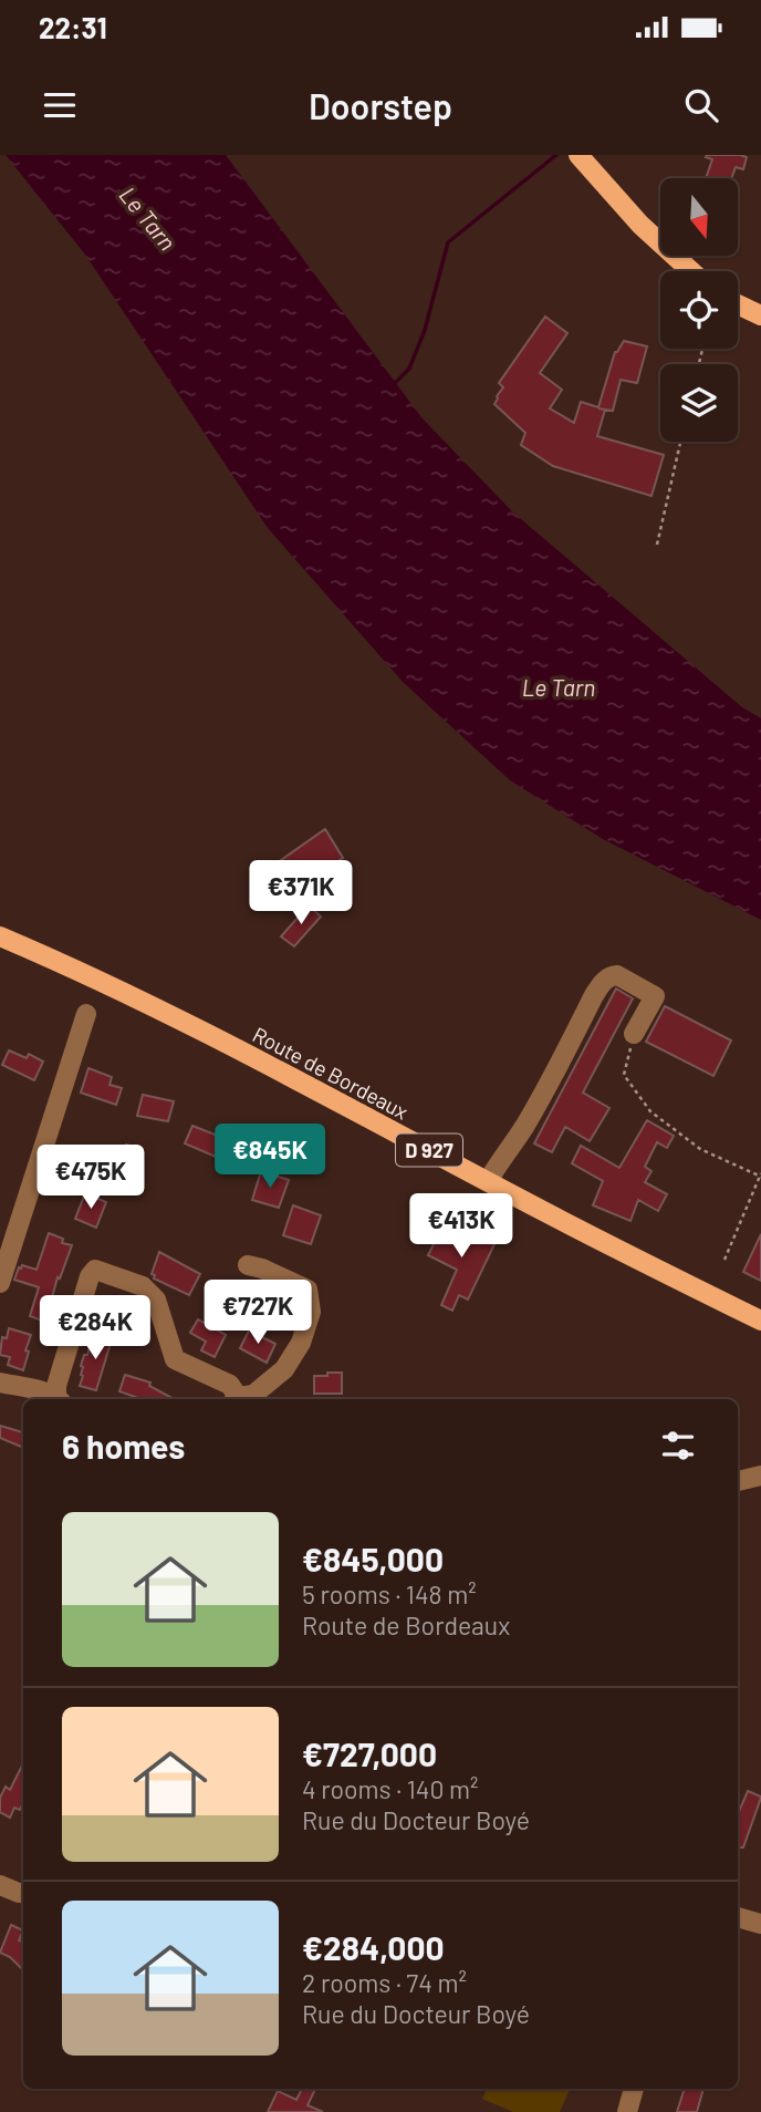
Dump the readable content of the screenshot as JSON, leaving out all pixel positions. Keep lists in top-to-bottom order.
{
  "streets": {
    "main road": ["Route de Bordeaux", "D 927"]
  },
  "water": ["Le Tarn"],
  "north": "bottom",
  "page": {
    "status": "22:31",
    "header": "Doorstep",
    "price": [
      "€371K",
      "€845K",
      "€475K",
      "€413K",
      "€727K",
      "€284K"
    ],
    "heading": "6 homes",
    "list": [
      {
        "name": "€845,000",
        "note": "5 rooms · 148 m² · Route de Bordeaux"
      },
      {
        "name": "€727,000",
        "note": "4 rooms · 140 m² · Rue du Docteur Boyé"
      },
      {
        "name": "€284,000",
        "note": "2 rooms · 74 m² · Rue du Docteur Boyé"
      }
    ]
  }
}
